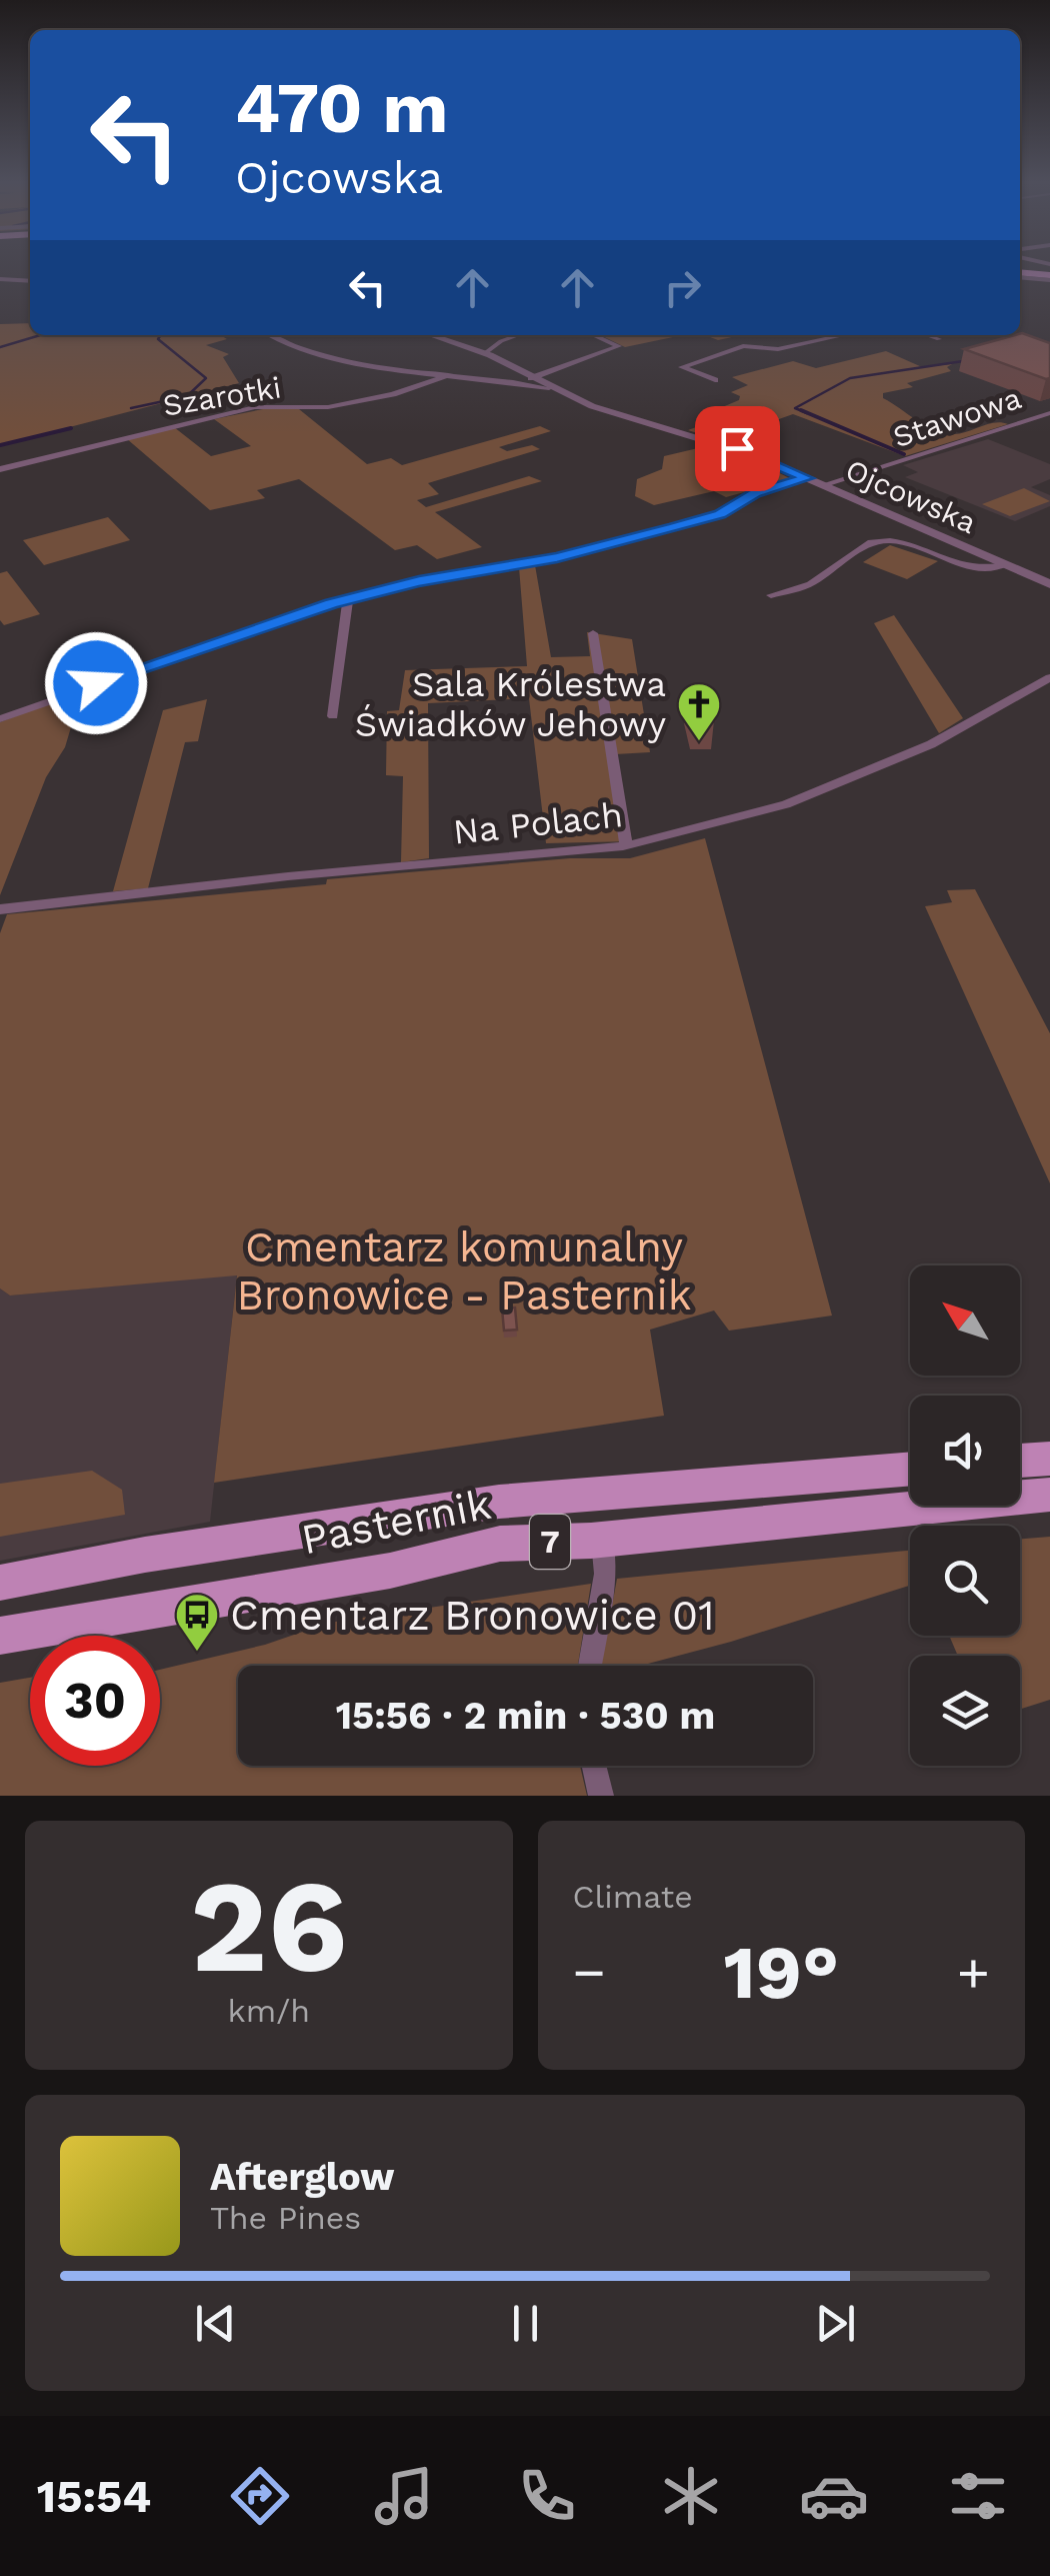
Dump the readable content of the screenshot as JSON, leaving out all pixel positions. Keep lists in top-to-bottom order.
{
  "streets": {
    "main road": ["Pasternik", "7"],
    "street": [
      "Szarotki",
      "Stawowa",
      "Ojcowska",
      "Na Polach"
    ]
  },
  "crossings": [
    ["Stawowa", "Ojcowska"]
  ],
  "parks": ["Cmentarz komunalny Bronowice - Pasternik"],
  "places": {
    "church": ["Sala Królestwa Świadków Jehowy"],
    "bus stop": ["Cmentarz Bronowice 01"]
  },
  "north": "top left",
  "page": {
    "turn": ["470 m", "Ojcowska"],
    "limit": "30",
    "trip": "15:56 · 2 min · 530 m",
    "tile": [
      ["26", "km/h"],
      "Climate"
    ],
    "heat": ["−", "19°", "+"],
    "song": ["Afterglow", "The Pines"],
    "tabs": "15:54"
  }
}
